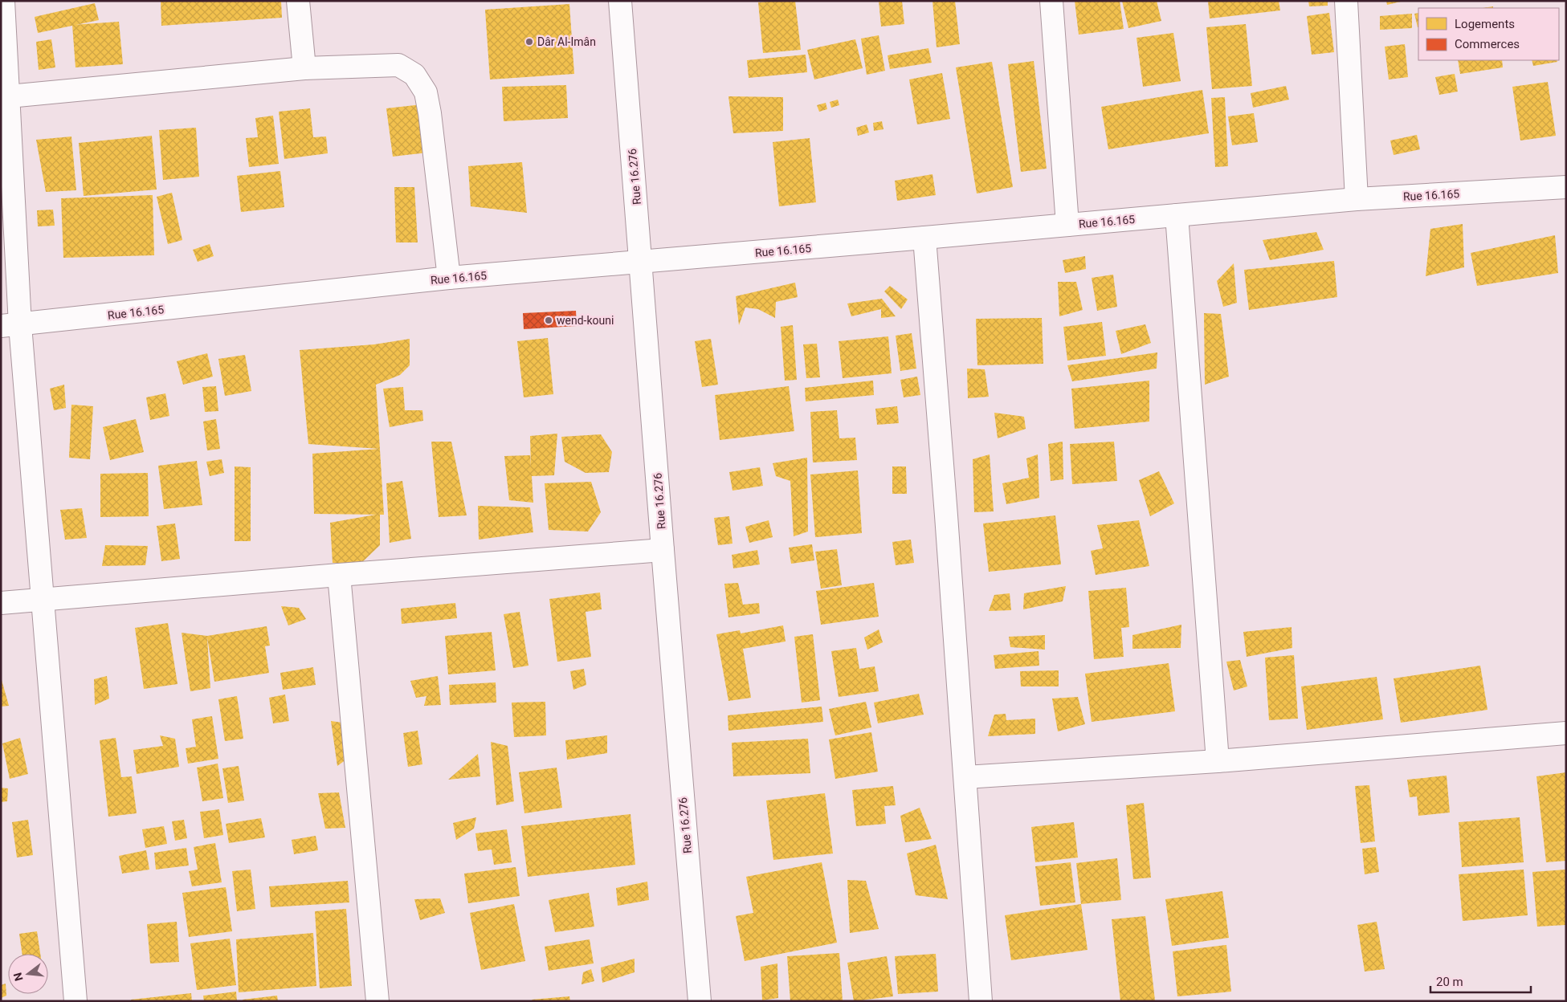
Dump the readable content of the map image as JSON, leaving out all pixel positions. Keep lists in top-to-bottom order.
{
  "streets": {
    "street": ["Rue 16.276", "Rue 16.165"]
  },
  "crossings": [
    ["Rue 16.276", "Rue 16.165"]
  ],
  "places": ["Dâr Al-Imân", "wend-kouni"],
  "legend": ["Logements", "Commerces"],
  "scale_bar": "20 m",
  "north": "left"
}
